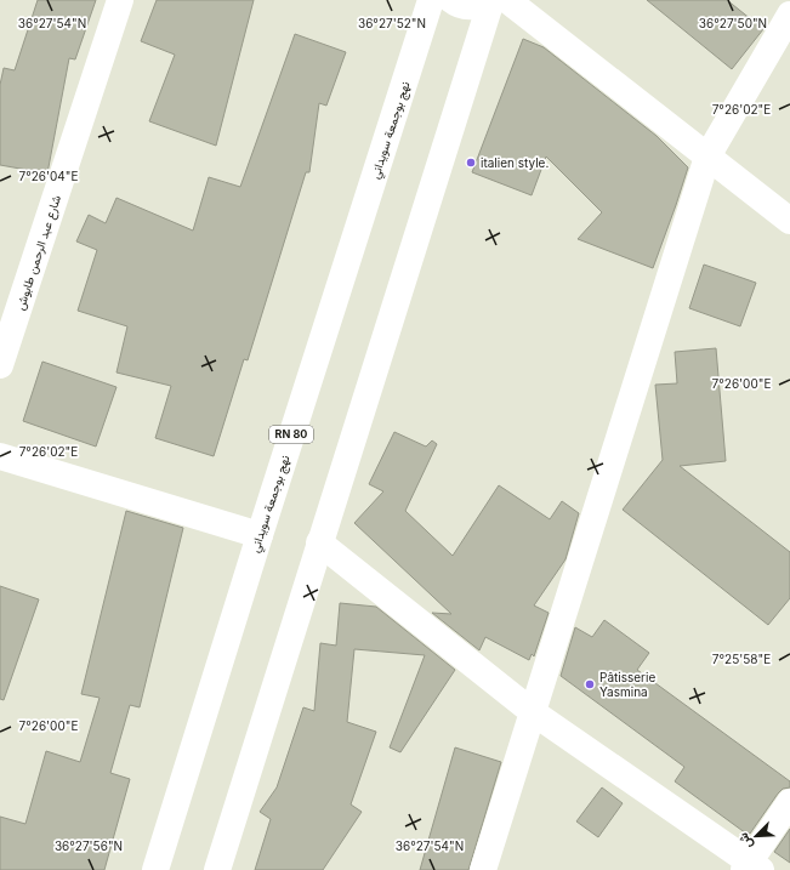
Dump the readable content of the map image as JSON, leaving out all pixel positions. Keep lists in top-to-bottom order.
{
  "streets": {
    "main road": ["نهج بوجمعة سويداني", "شارع عبد الرحمن طابوش", "RN 80"]
  },
  "places": ["italien style.", "Pâtisserie Yasmina"],
  "north": "bottom left",
  "coordinates": [
    "36°27'54\"N",
    "36°27'52\"N",
    "36°27'50\"N",
    "7°26'02\"E",
    "7°26'04\"E",
    "7°26'00\"E",
    "7°25'58\"E",
    "36°27'56\"N"
  ]
}
